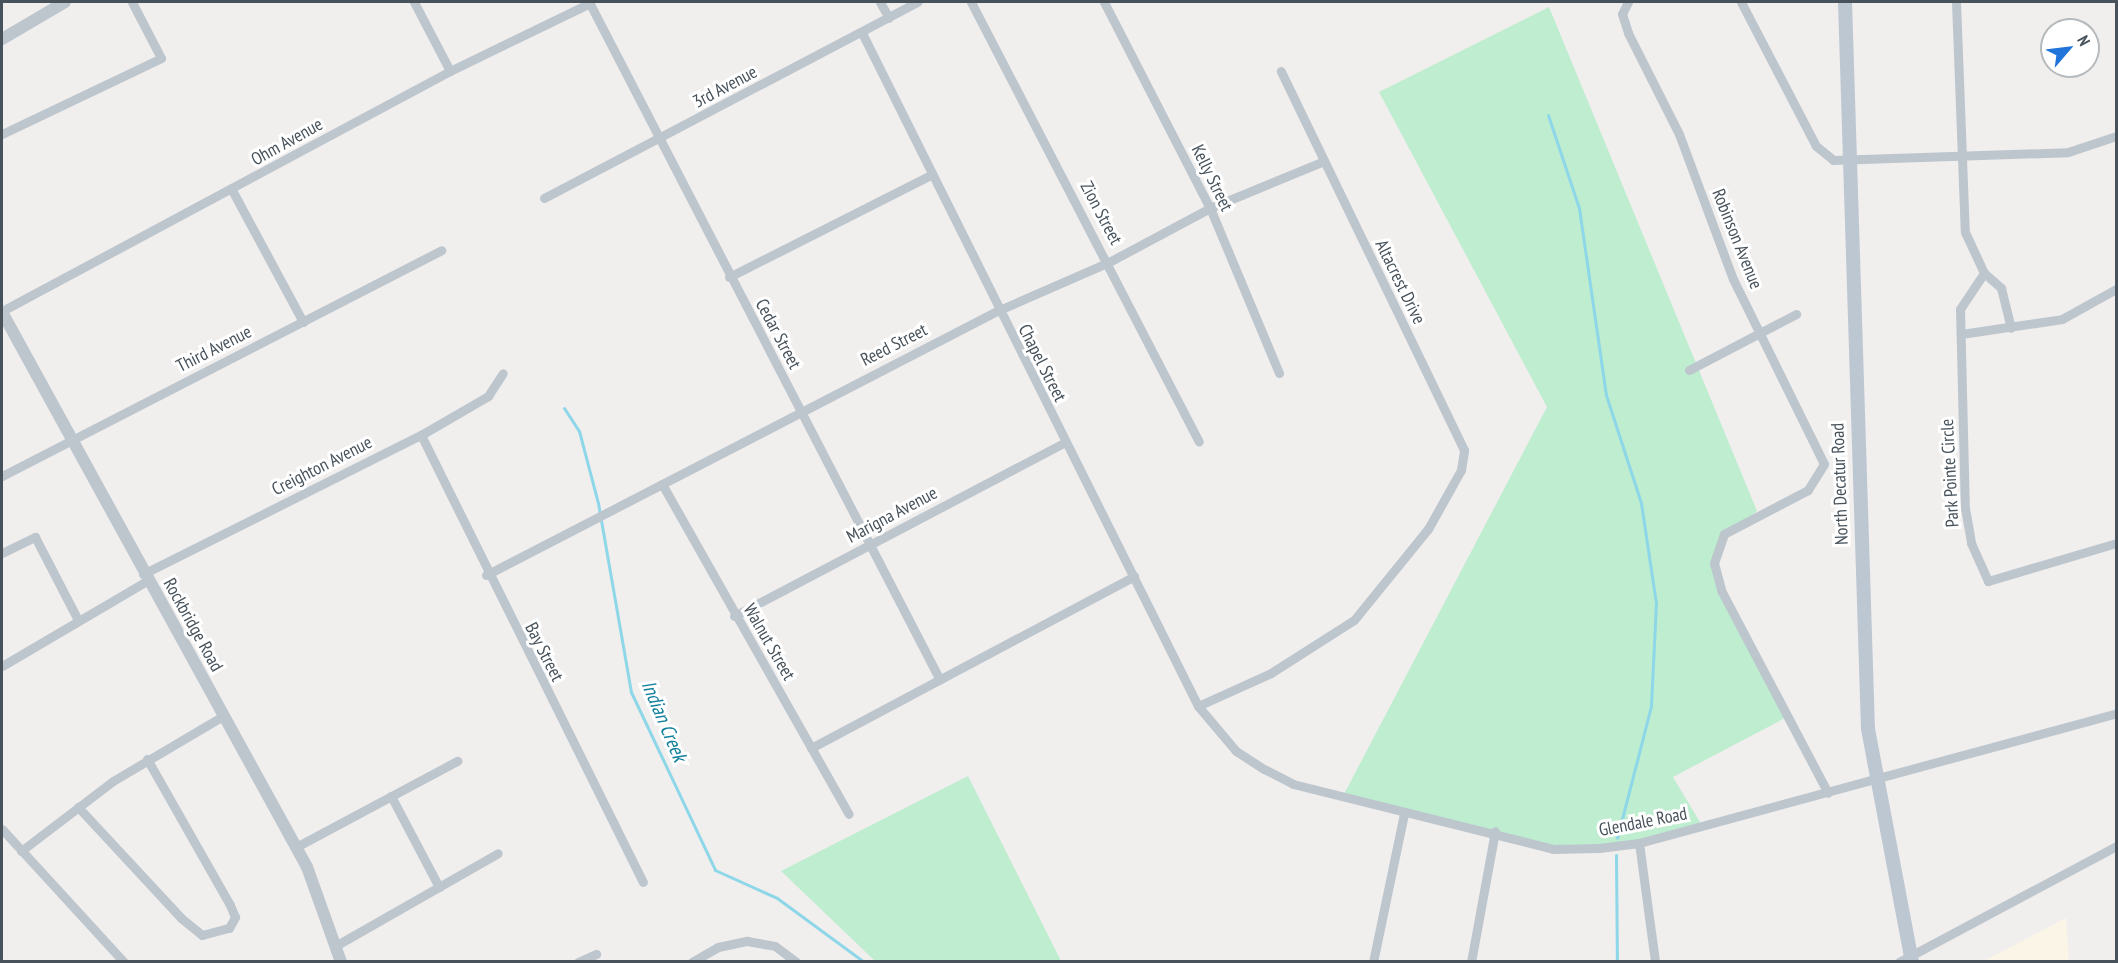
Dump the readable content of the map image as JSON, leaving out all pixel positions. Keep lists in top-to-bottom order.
{
  "streets": {
    "main road": ["North Decatur Road"],
    "street": [
      "3rd Avenue",
      "Ohm Avenue",
      "Kelly Street",
      "Zion Street",
      "Robinson Avenue",
      "Altacrest Drive",
      "Cedar Street",
      "Reed Street",
      "Third Avenue",
      "Chapel Street",
      "Creighton Avenue",
      "Park Pointe Circle",
      "Marigna Avenue",
      "Rockbridge Road",
      "Walnut Street",
      "Bay Street",
      "Glendale Road"
    ]
  },
  "crossings": [
    ["3rd Avenue", "Cedar Street"],
    ["3rd Avenue", "Chapel Street"],
    ["Ohm Avenue", "Cedar Street"],
    ["Ohm Avenue", "Rockbridge Road"],
    ["Kelly Street", "Reed Street"],
    ["Zion Street", "Reed Street"],
    ["Robinson Avenue", "Glendale Road"],
    ["Altacrest Drive", "Reed Street"],
    ["Altacrest Drive", "Chapel Street"],
    ["Altacrest Drive", "Glendale Road"],
    ["Cedar Street", "Reed Street"],
    ["Cedar Street", "Marigna Avenue"],
    ["Reed Street", "Chapel Street"],
    ["Reed Street", "Walnut Street"],
    ["Reed Street", "Bay Street"],
    ["Third Avenue", "Rockbridge Road"],
    ["Chapel Street", "Marigna Avenue"],
    ["Chapel Street", "Glendale Road"],
    ["Creighton Avenue", "Rockbridge Road"],
    ["Creighton Avenue", "Bay Street"],
    ["North Decatur Road", "Glendale Road"],
    ["Marigna Avenue", "Walnut Street"]
  ],
  "water": ["Indian Creek"],
  "north": "top right"
}
